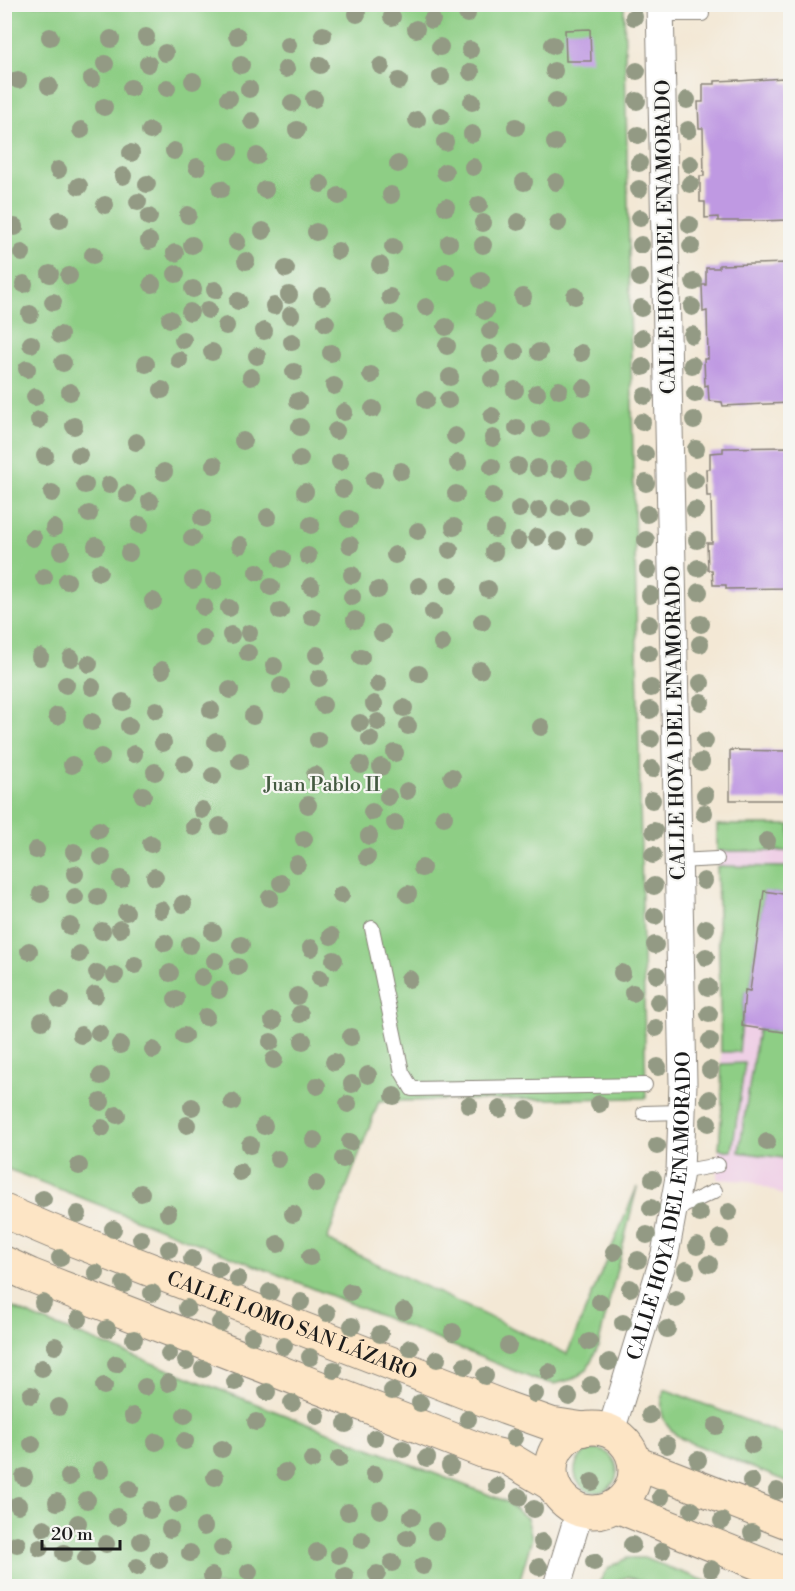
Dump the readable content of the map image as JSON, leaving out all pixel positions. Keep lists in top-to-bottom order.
{
  "streets": {
    "street": ["CALLE HOYA DEL ENAMORADO", "CALLE LOMO SAN LÁZARO"]
  },
  "crossings": [
    ["CALLE HOYA DEL ENAMORADO", "CALLE LOMO SAN LÁZARO"]
  ],
  "parks": ["Juan Pablo II"],
  "scale_bar": "20 m"
}
